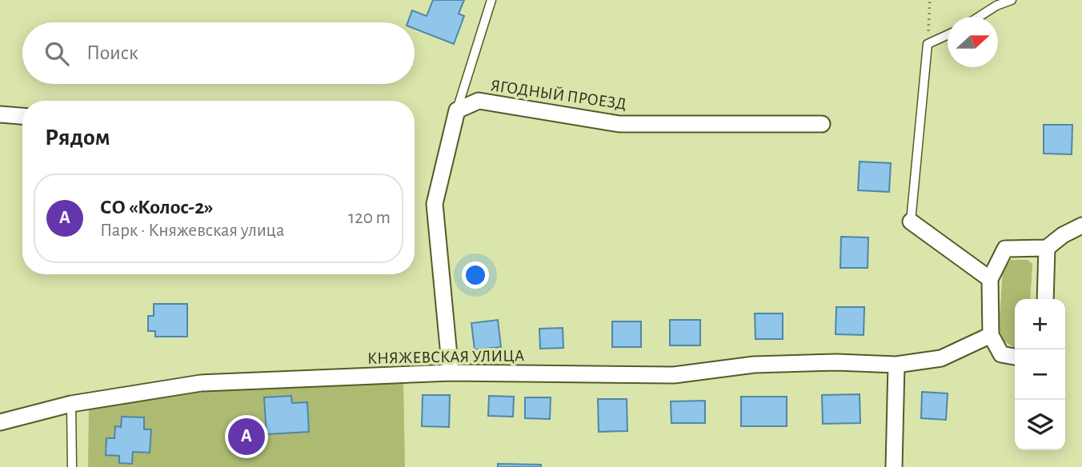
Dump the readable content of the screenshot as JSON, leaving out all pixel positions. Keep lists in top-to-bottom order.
{
  "streets": {
    "street": ["ЯГОДНЫЙ ПРОЕЗД", "КНЯЖЕВСКАЯ УЛИЦА"]
  },
  "north": "right",
  "page": {
    "search": "Поиск",
    "heading": "Рядом",
    "list": [
      {
        "mark": "A",
        "name": "СО «Колос-2»",
        "note": "Парк · Княжевская улица",
        "value": "120 m"
      }
    ],
    "map_buttons": ["+", "−"],
    "pins": "A"
  }
}
